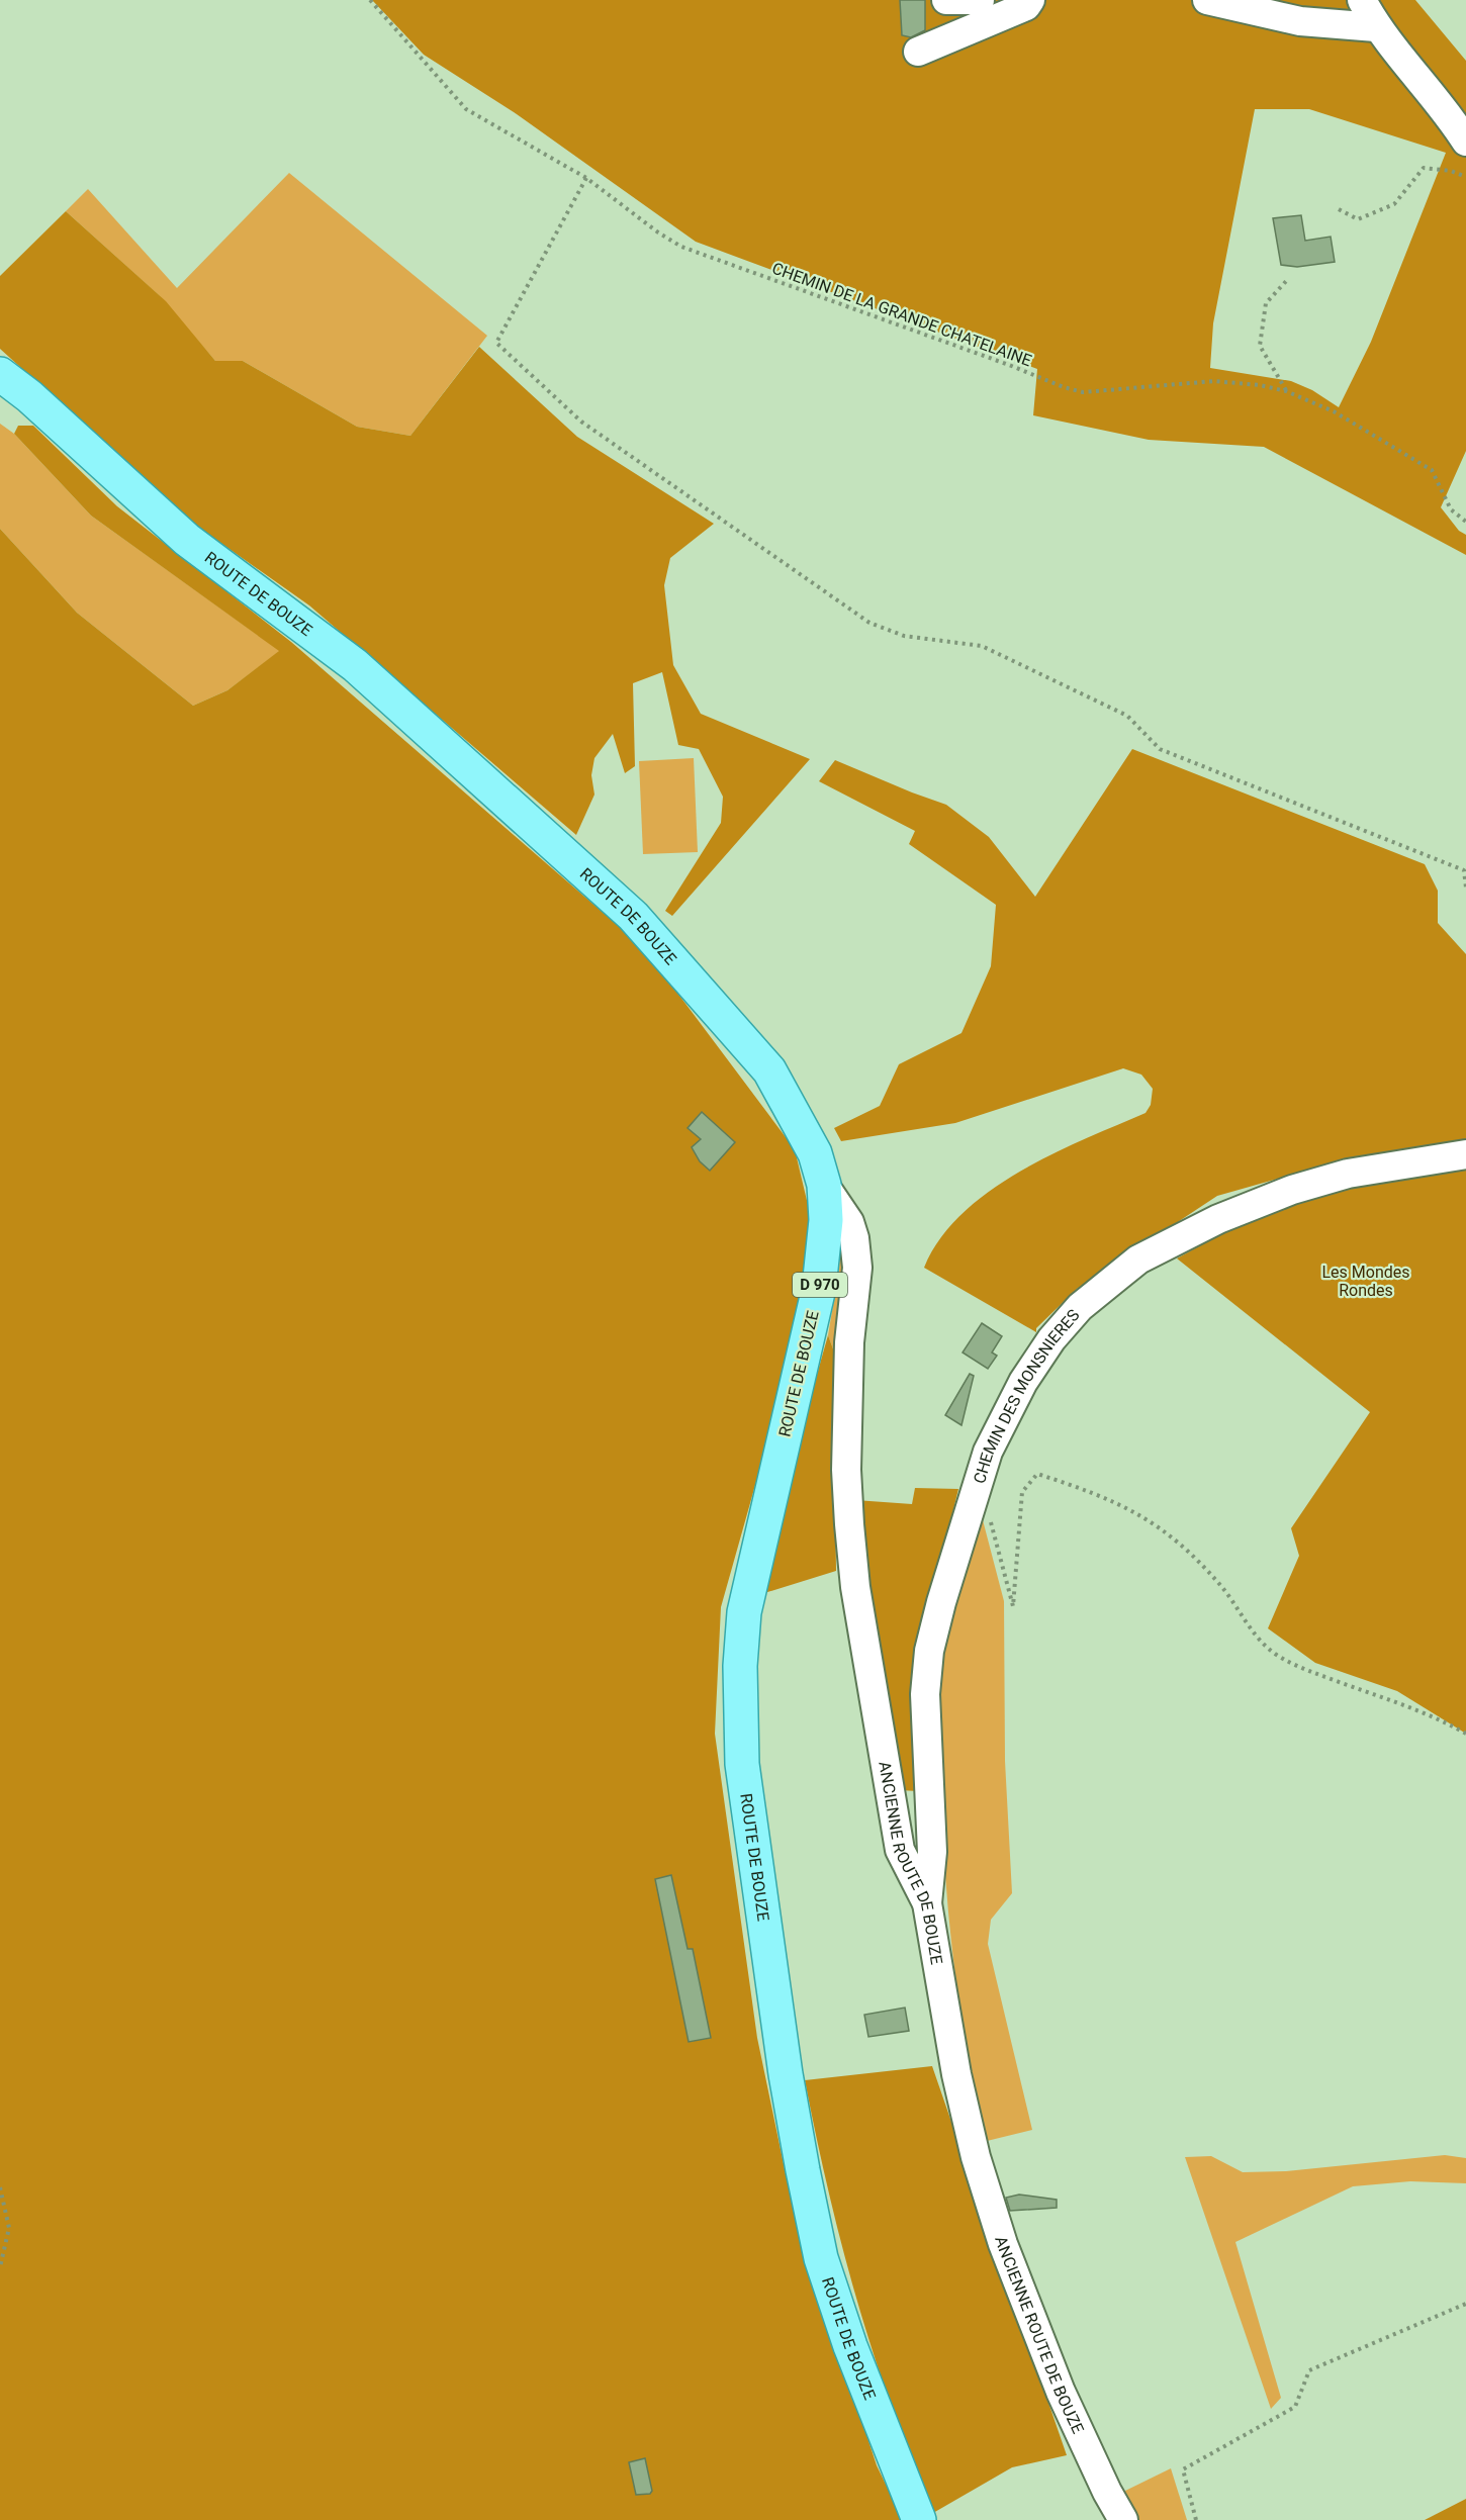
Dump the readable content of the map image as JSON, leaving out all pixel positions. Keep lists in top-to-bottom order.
{
  "streets": {
    "main road": ["ROUTE DE BOUZE", "D 970"],
    "street": ["CHEMIN DES MONSNIERES", "ANCIENNE ROUTE DE BOUZE"],
    "path": ["CHEMIN DE LA GRANDE CHATELAINE"]
  },
  "crossings": [
    ["ROUTE DE BOUZE", "ANCIENNE ROUTE DE BOUZE"],
    ["CHEMIN DES MONSNIERES", "ANCIENNE ROUTE DE BOUZE"]
  ],
  "parks": ["Les Mondes Rondes"]
}
